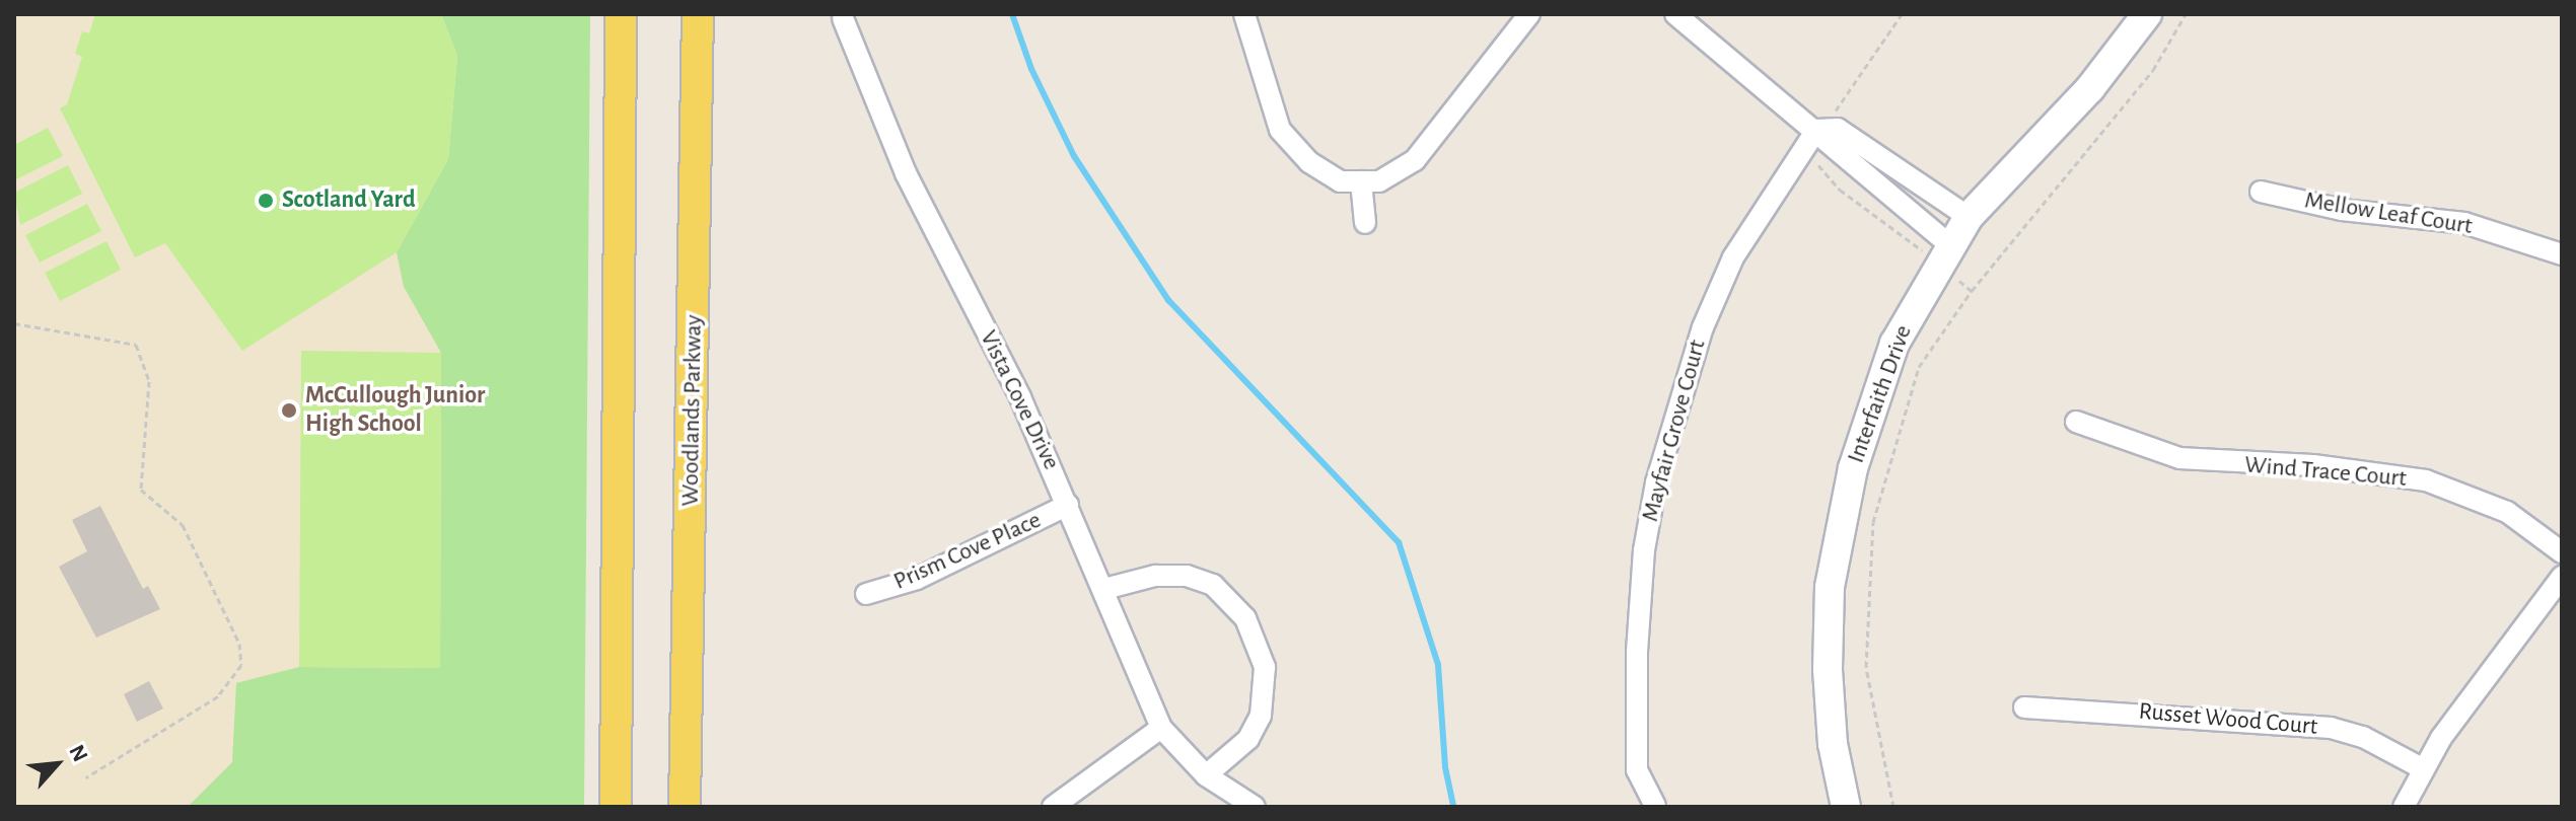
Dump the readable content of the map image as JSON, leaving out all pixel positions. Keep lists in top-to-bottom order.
{
  "streets": {
    "main road": ["Woodlands Parkway"],
    "street": [
      "Mellow Leaf Court",
      "Interfaith Drive",
      "Vista Cove Drive",
      "Mayfair Grove Court",
      "Wind Trace Court",
      "Prism Cove Place",
      "Russet Wood Court"
    ]
  },
  "crossings": [
    ["Vista Cove Drive", "Prism Cove Place"]
  ],
  "places": ["Scotland Yard", "McCullough Junior High School"],
  "north": "top right"
}
